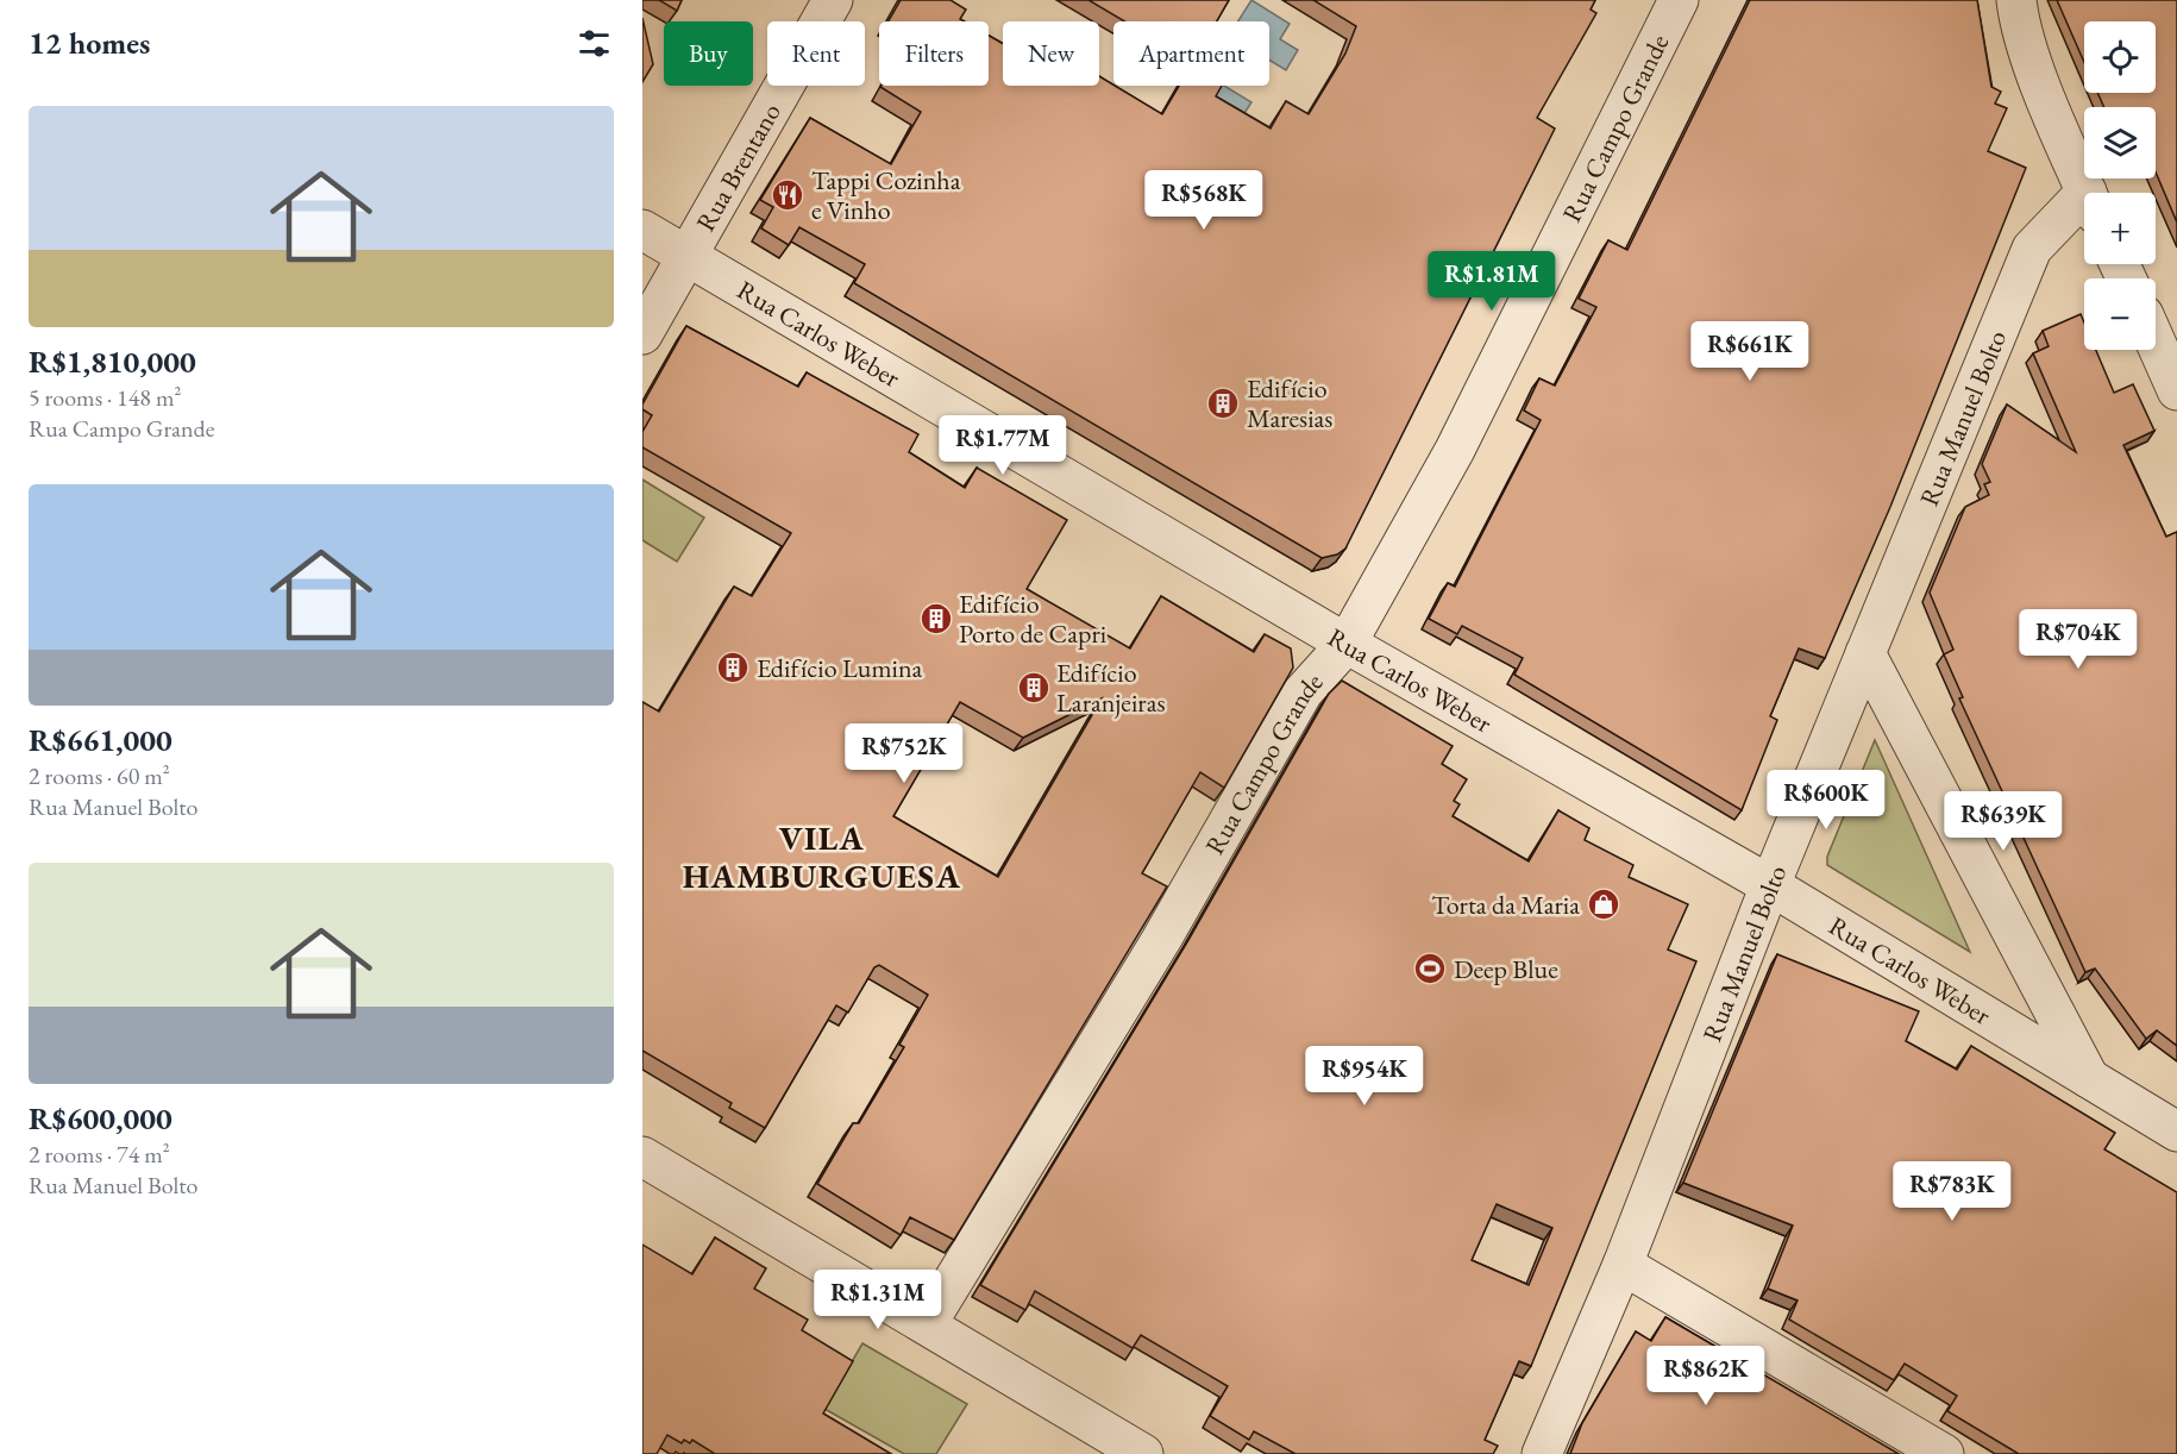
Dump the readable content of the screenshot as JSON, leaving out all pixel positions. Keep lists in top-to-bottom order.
{
  "streets": {
    "street": [
      "Rua Campo Grande",
      "Rua Brentano",
      "Rua Carlos Weber",
      "Rua Manuel Bolto"
    ]
  },
  "crossings": [
    ["Rua Campo Grande", "Rua Carlos Weber"],
    ["Rua Brentano", "Rua Carlos Weber"],
    ["Rua Carlos Weber", "Rua Manuel Bolto"]
  ],
  "districts": ["VILA HAMBURGUESA"],
  "places": {
    "restaurant": ["Tappi Cozinha e Vinho"],
    "building": [
      "Edifício Maresias",
      "Edifício Porto de Capri",
      "Edifício Lumina",
      "Edifício Laranjeiras"
    ],
    "shop": ["Torta da Maria"],
    "sports": ["Deep Blue"]
  },
  "page": {
    "heading": "12 homes",
    "map_buttons": ["+", "−"],
    "chip": [
      "Buy",
      "Rent",
      "Filters",
      "New",
      "Apartment"
    ],
    "list": [
      {
        "name": "R$1,810,000",
        "note": "5 rooms · 148 m² · Rua Campo Grande"
      },
      {
        "name": "R$661,000",
        "note": "2 rooms · 60 m² · Rua Manuel Bolto"
      },
      {
        "name": "R$600,000",
        "note": "2 rooms · 74 m² · Rua Manuel Bolto"
      }
    ],
    "price": [
      "R$568K",
      "R$1.81M",
      "R$661K",
      "R$1.77M",
      "R$704K",
      "R$752K",
      "R$600K",
      "R$639K",
      "R$954K",
      "R$783K",
      "R$1.31M",
      "R$862K"
    ]
  }
}
